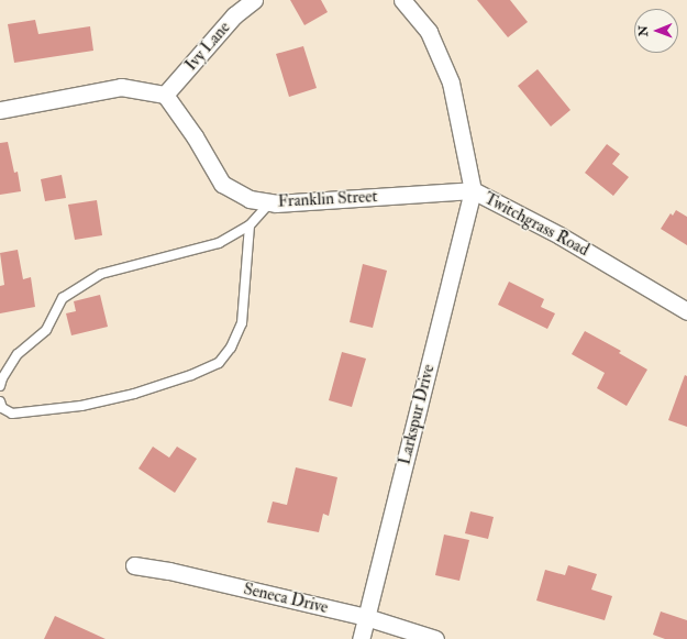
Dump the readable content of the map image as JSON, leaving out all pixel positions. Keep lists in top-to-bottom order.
{
  "streets": {
    "street": [
      "Ivy Lane",
      "Franklin Street",
      "Twitchgrass Road",
      "Larkspur Drive",
      "Seneca Drive"
    ]
  },
  "crossings": [
    ["Ivy Lane", "Franklin Street"],
    ["Franklin Street", "Twitchgrass Road"],
    ["Franklin Street", "Larkspur Drive"],
    ["Twitchgrass Road", "Larkspur Drive"],
    ["Larkspur Drive", "Seneca Drive"]
  ],
  "north": "left"
}
